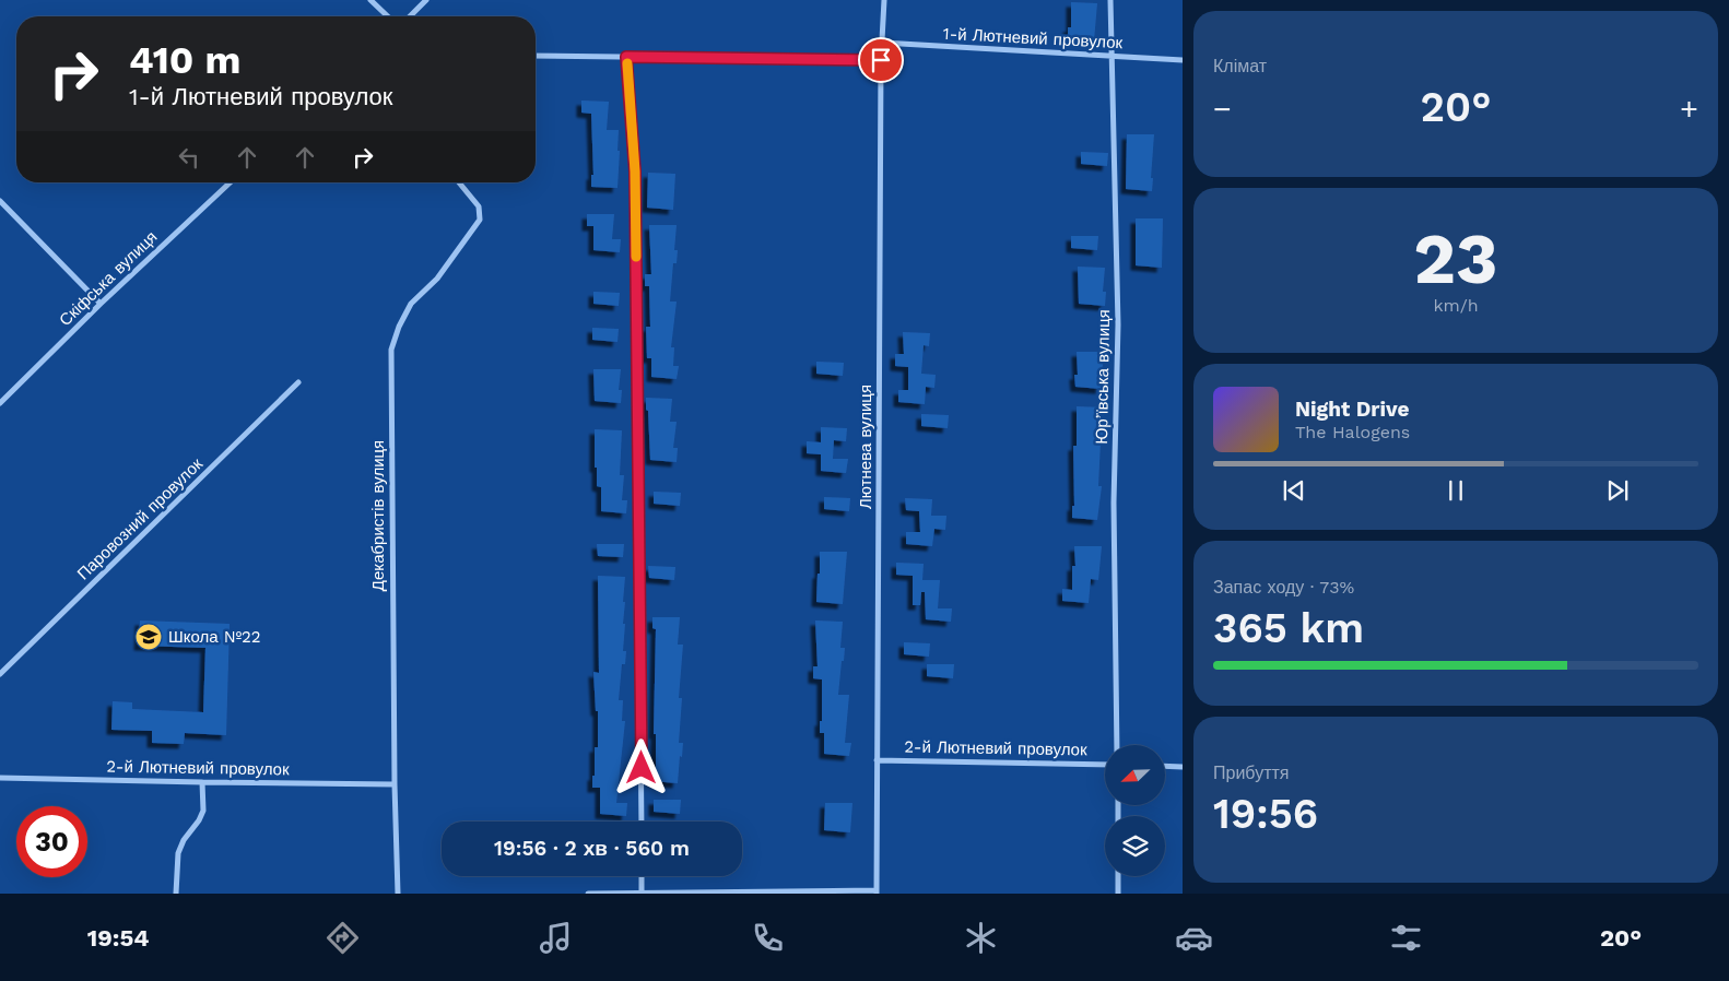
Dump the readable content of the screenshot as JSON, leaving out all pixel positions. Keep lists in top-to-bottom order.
{
  "streets": {
    "street": [
      "1-й Лютневий провулок",
      "Скіфська вулиця",
      "Юр’ївська вулиця",
      "Лютнева вулиця",
      "Декабристів вулиця",
      "Паровозний провулок",
      "2-й Лютневий провулок"
    ]
  },
  "crossings": [
    ["1-й Лютневий провулок", "Юр’ївська вулиця"],
    ["1-й Лютневий провулок", "Лютнева вулиця"],
    ["Лютнева вулиця", "2-й Лютневий провулок"],
    ["Декабристів вулиця", "2-й Лютневий провулок"]
  ],
  "places": {
    "school or university": ["Школа №22"]
  },
  "north": "bottom left",
  "page": {
    "tile": [
      "Клімат",
      ["23", "km/h"],
      ["Запас ходу · 73%", "365 km"],
      ["Прибуття", "19:56"]
    ],
    "turn": ["410 m", "1-й Лютневий провулок"],
    "heat": ["−", "20°", "+"],
    "song": ["Night Drive", "The Halogens"],
    "limit": "30",
    "trip": "19:56 · 2 хв · 560 m",
    "tabs": ["19:54", "20°"]
  }
}
